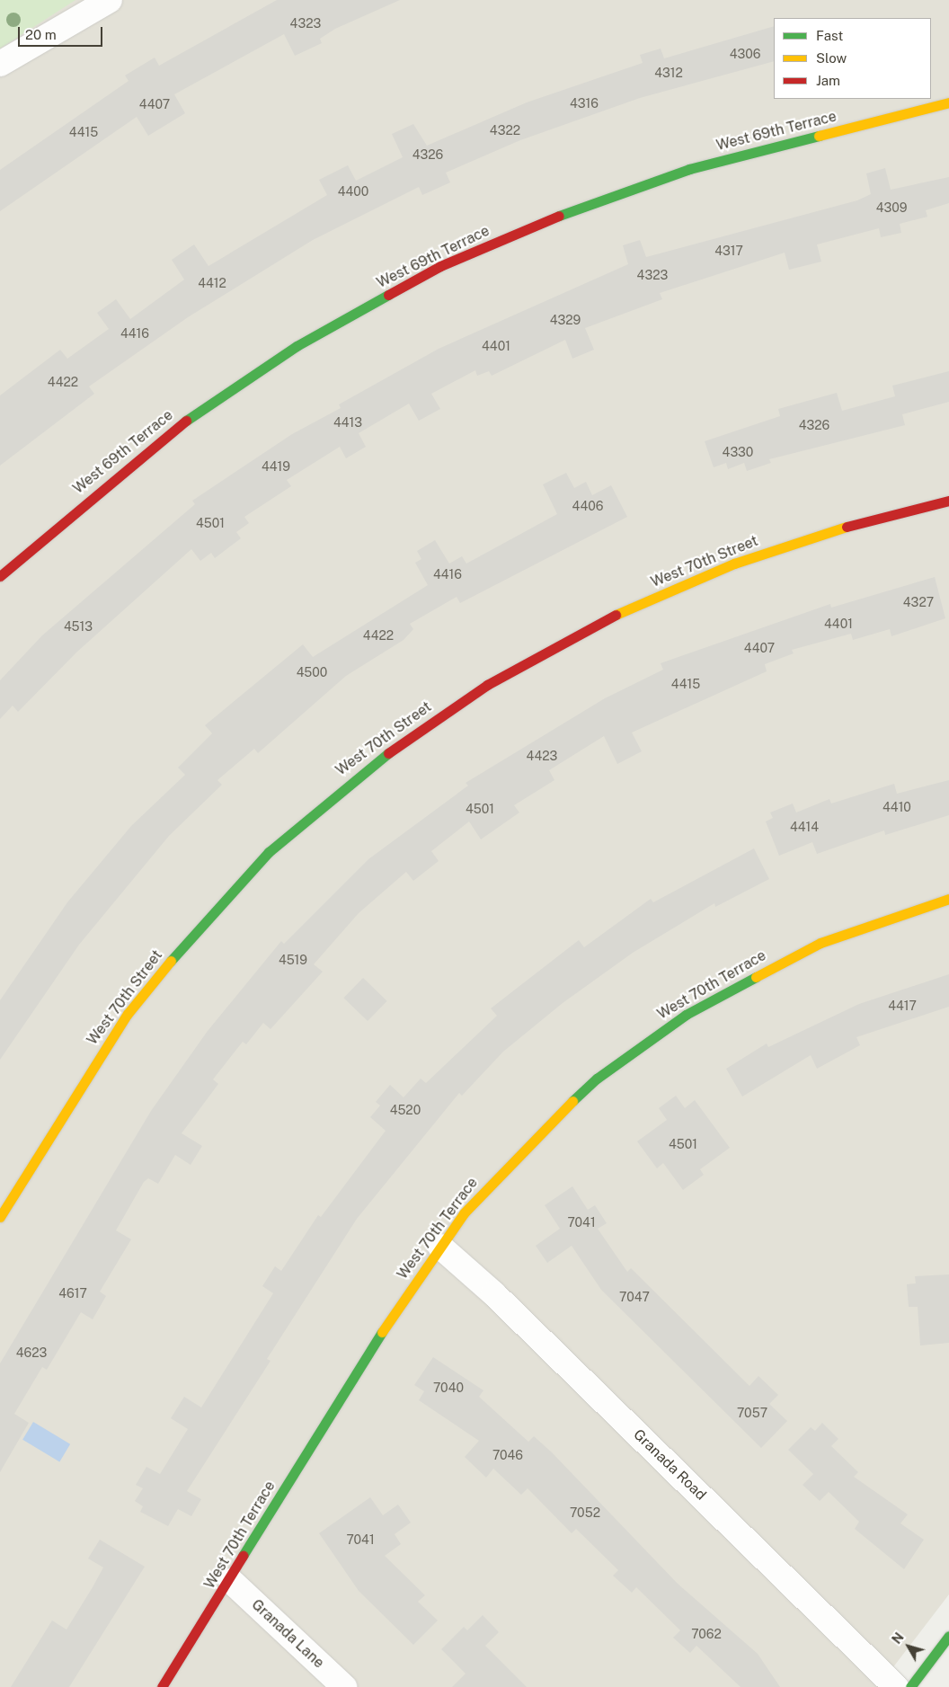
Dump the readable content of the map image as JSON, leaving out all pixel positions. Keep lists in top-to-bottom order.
{
  "streets": {
    "street": [
      "West 69th Terrace",
      "West 70th Street",
      "West 70th Terrace",
      "Granada Road",
      "Granada Lane"
    ]
  },
  "crossings": [
    ["West 70th Terrace", "Granada Road"],
    ["West 70th Terrace", "Granada Lane"]
  ],
  "house_numbers": [
    "4323",
    "4306",
    "4312",
    "4316",
    "4407",
    "4322",
    "4415",
    "4326",
    "4400",
    "4309",
    "4317",
    "4323",
    "4412",
    "4329",
    "4416",
    "4401",
    "4422",
    "4413",
    "4326",
    "4330",
    "4419",
    "4406",
    "4501",
    "4416",
    "4327",
    "4401",
    "4513",
    "4422",
    "4407",
    "4500",
    "4415",
    "4423",
    "4410",
    "4501",
    "4414",
    "4519",
    "4417",
    "4520",
    "4501",
    "7041",
    "4617",
    "7047",
    "4623",
    "7040",
    "7057",
    "7046",
    "7052",
    "7041",
    "7062"
  ],
  "legend": ["Fast", "Slow", "Jam"],
  "scale_bar": "20 m",
  "north": "top left"
}
